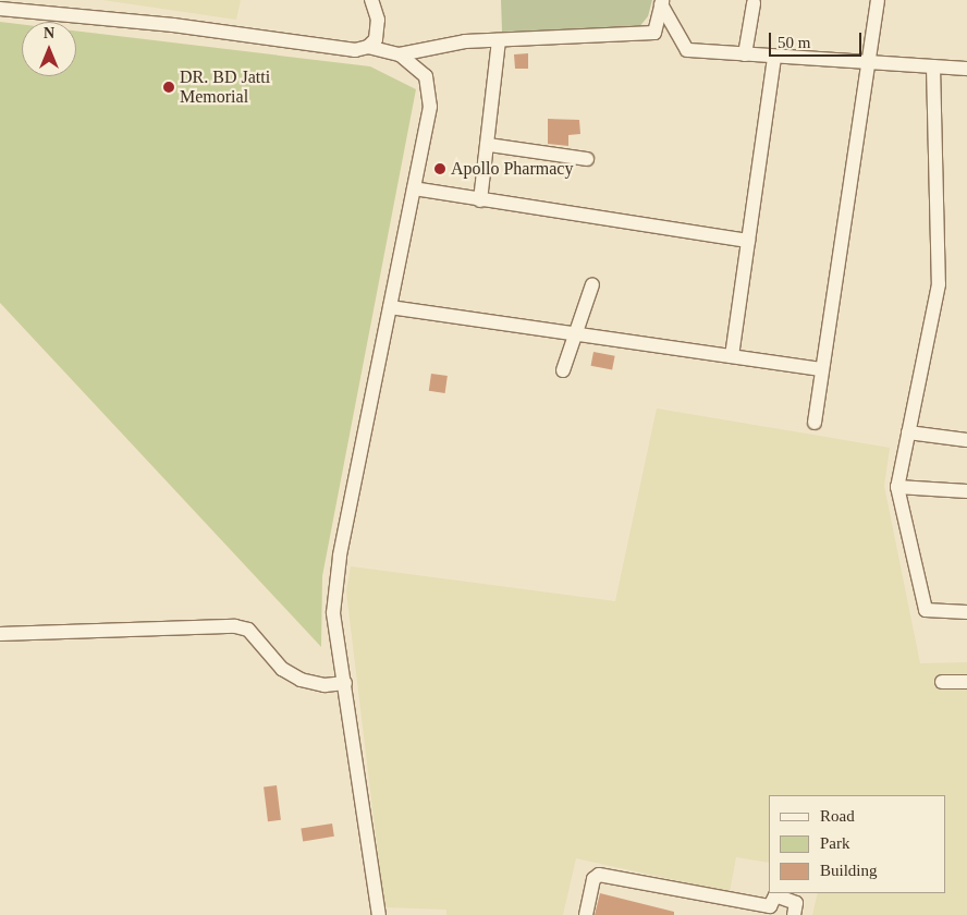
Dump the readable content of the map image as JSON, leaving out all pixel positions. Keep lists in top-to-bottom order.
{
  "places": ["DR. BD Jatti Memorial", "Apollo Pharmacy"],
  "legend": ["Road", "Park", "Building"],
  "scale_bar": "50 m",
  "north": "top"
}
